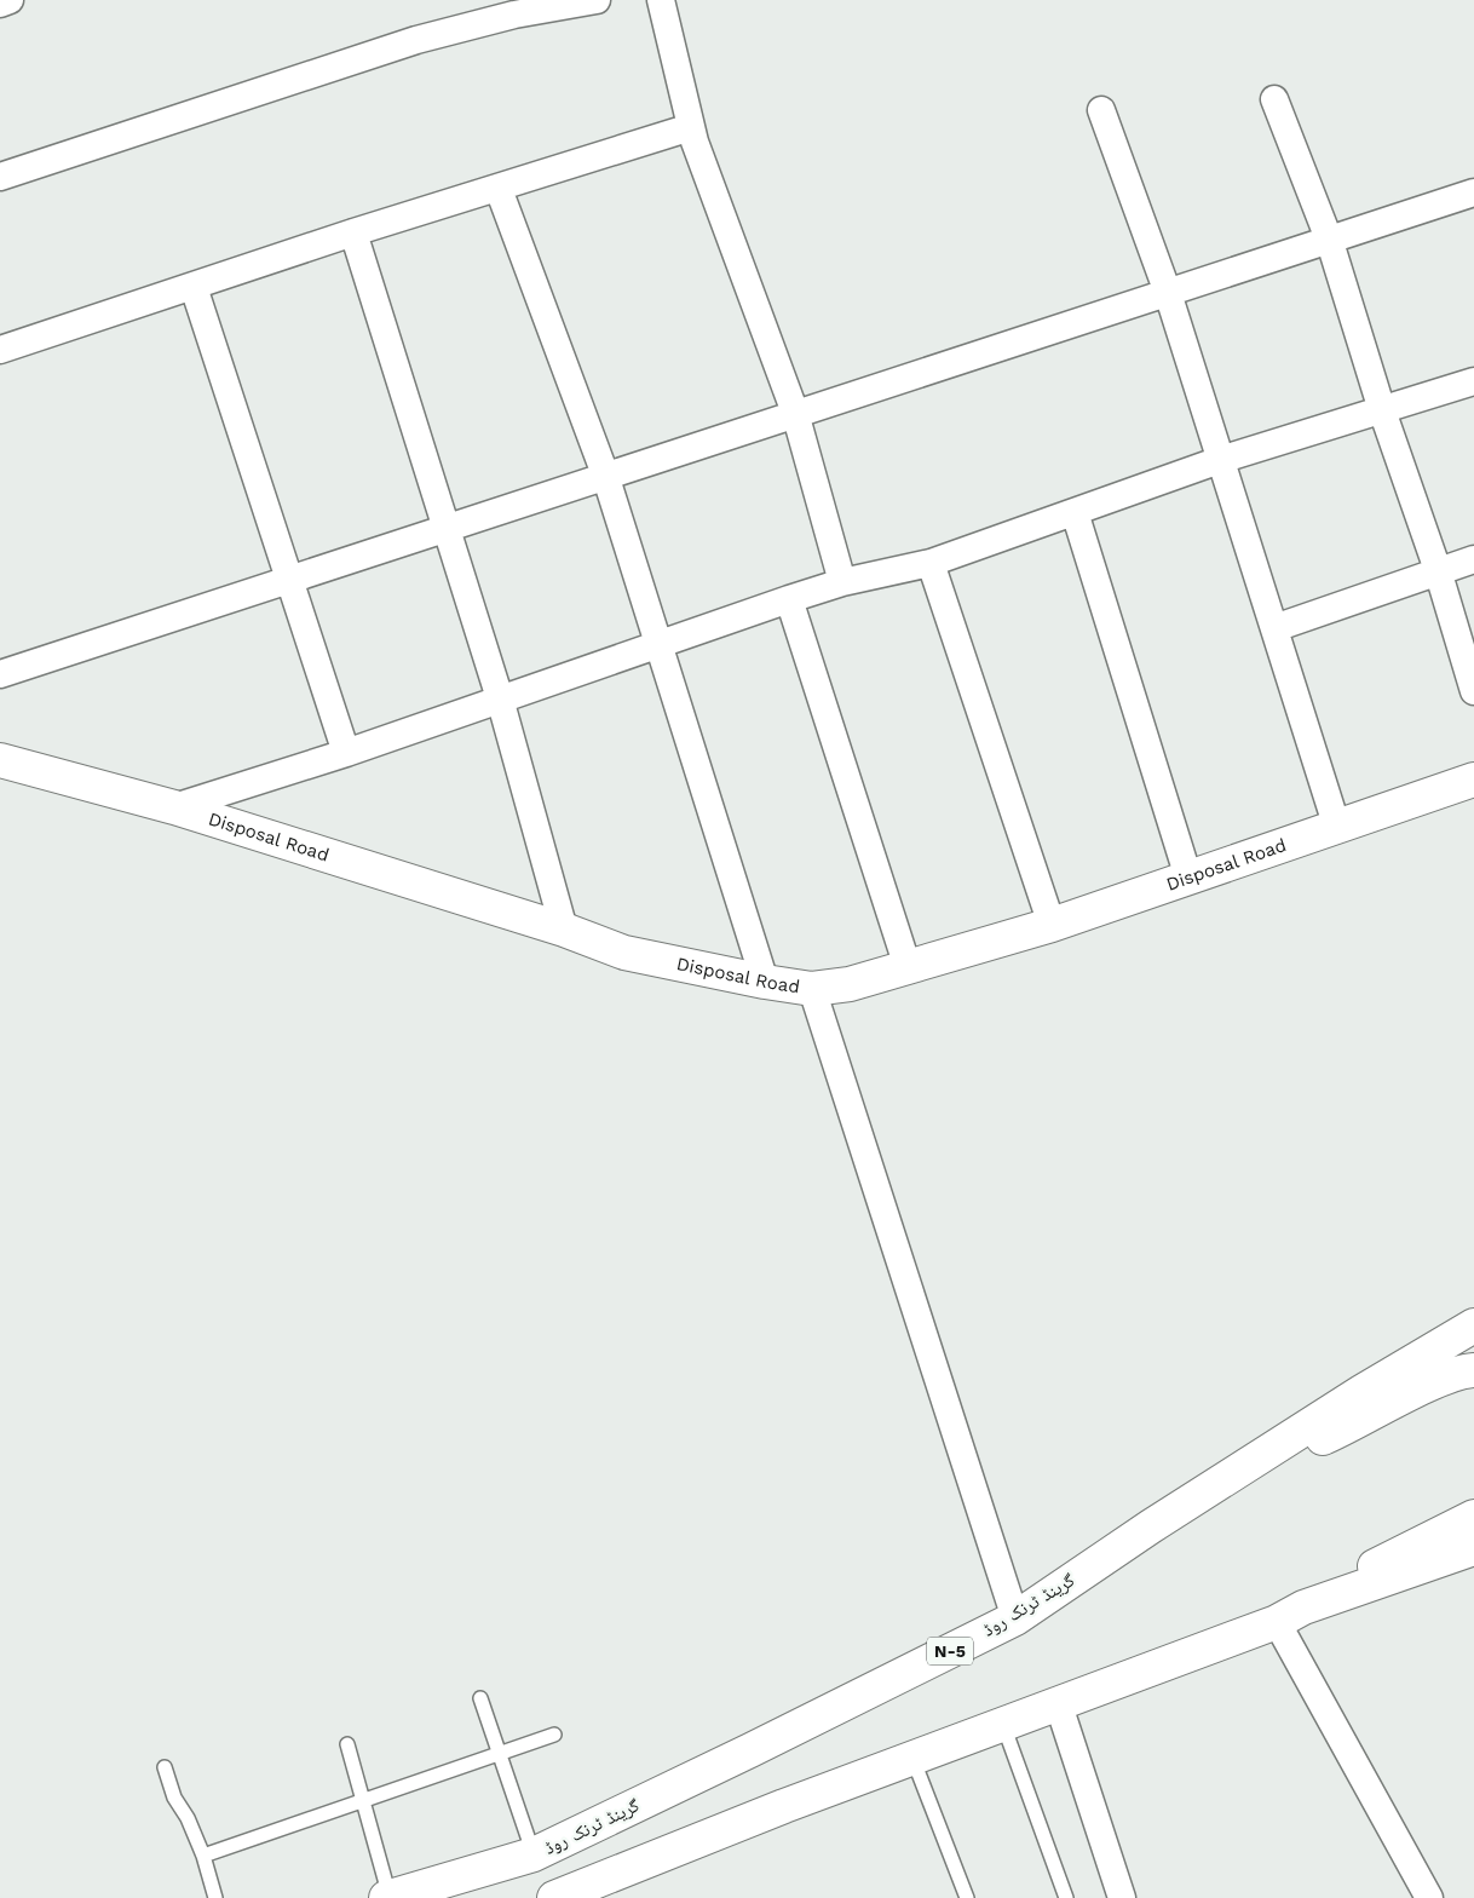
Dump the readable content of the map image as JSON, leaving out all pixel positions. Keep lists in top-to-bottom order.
{
  "streets": {
    "main road": ["Disposal Road", "گرینڈ ٹرنک روڈ", "N-5"]
  }
}
